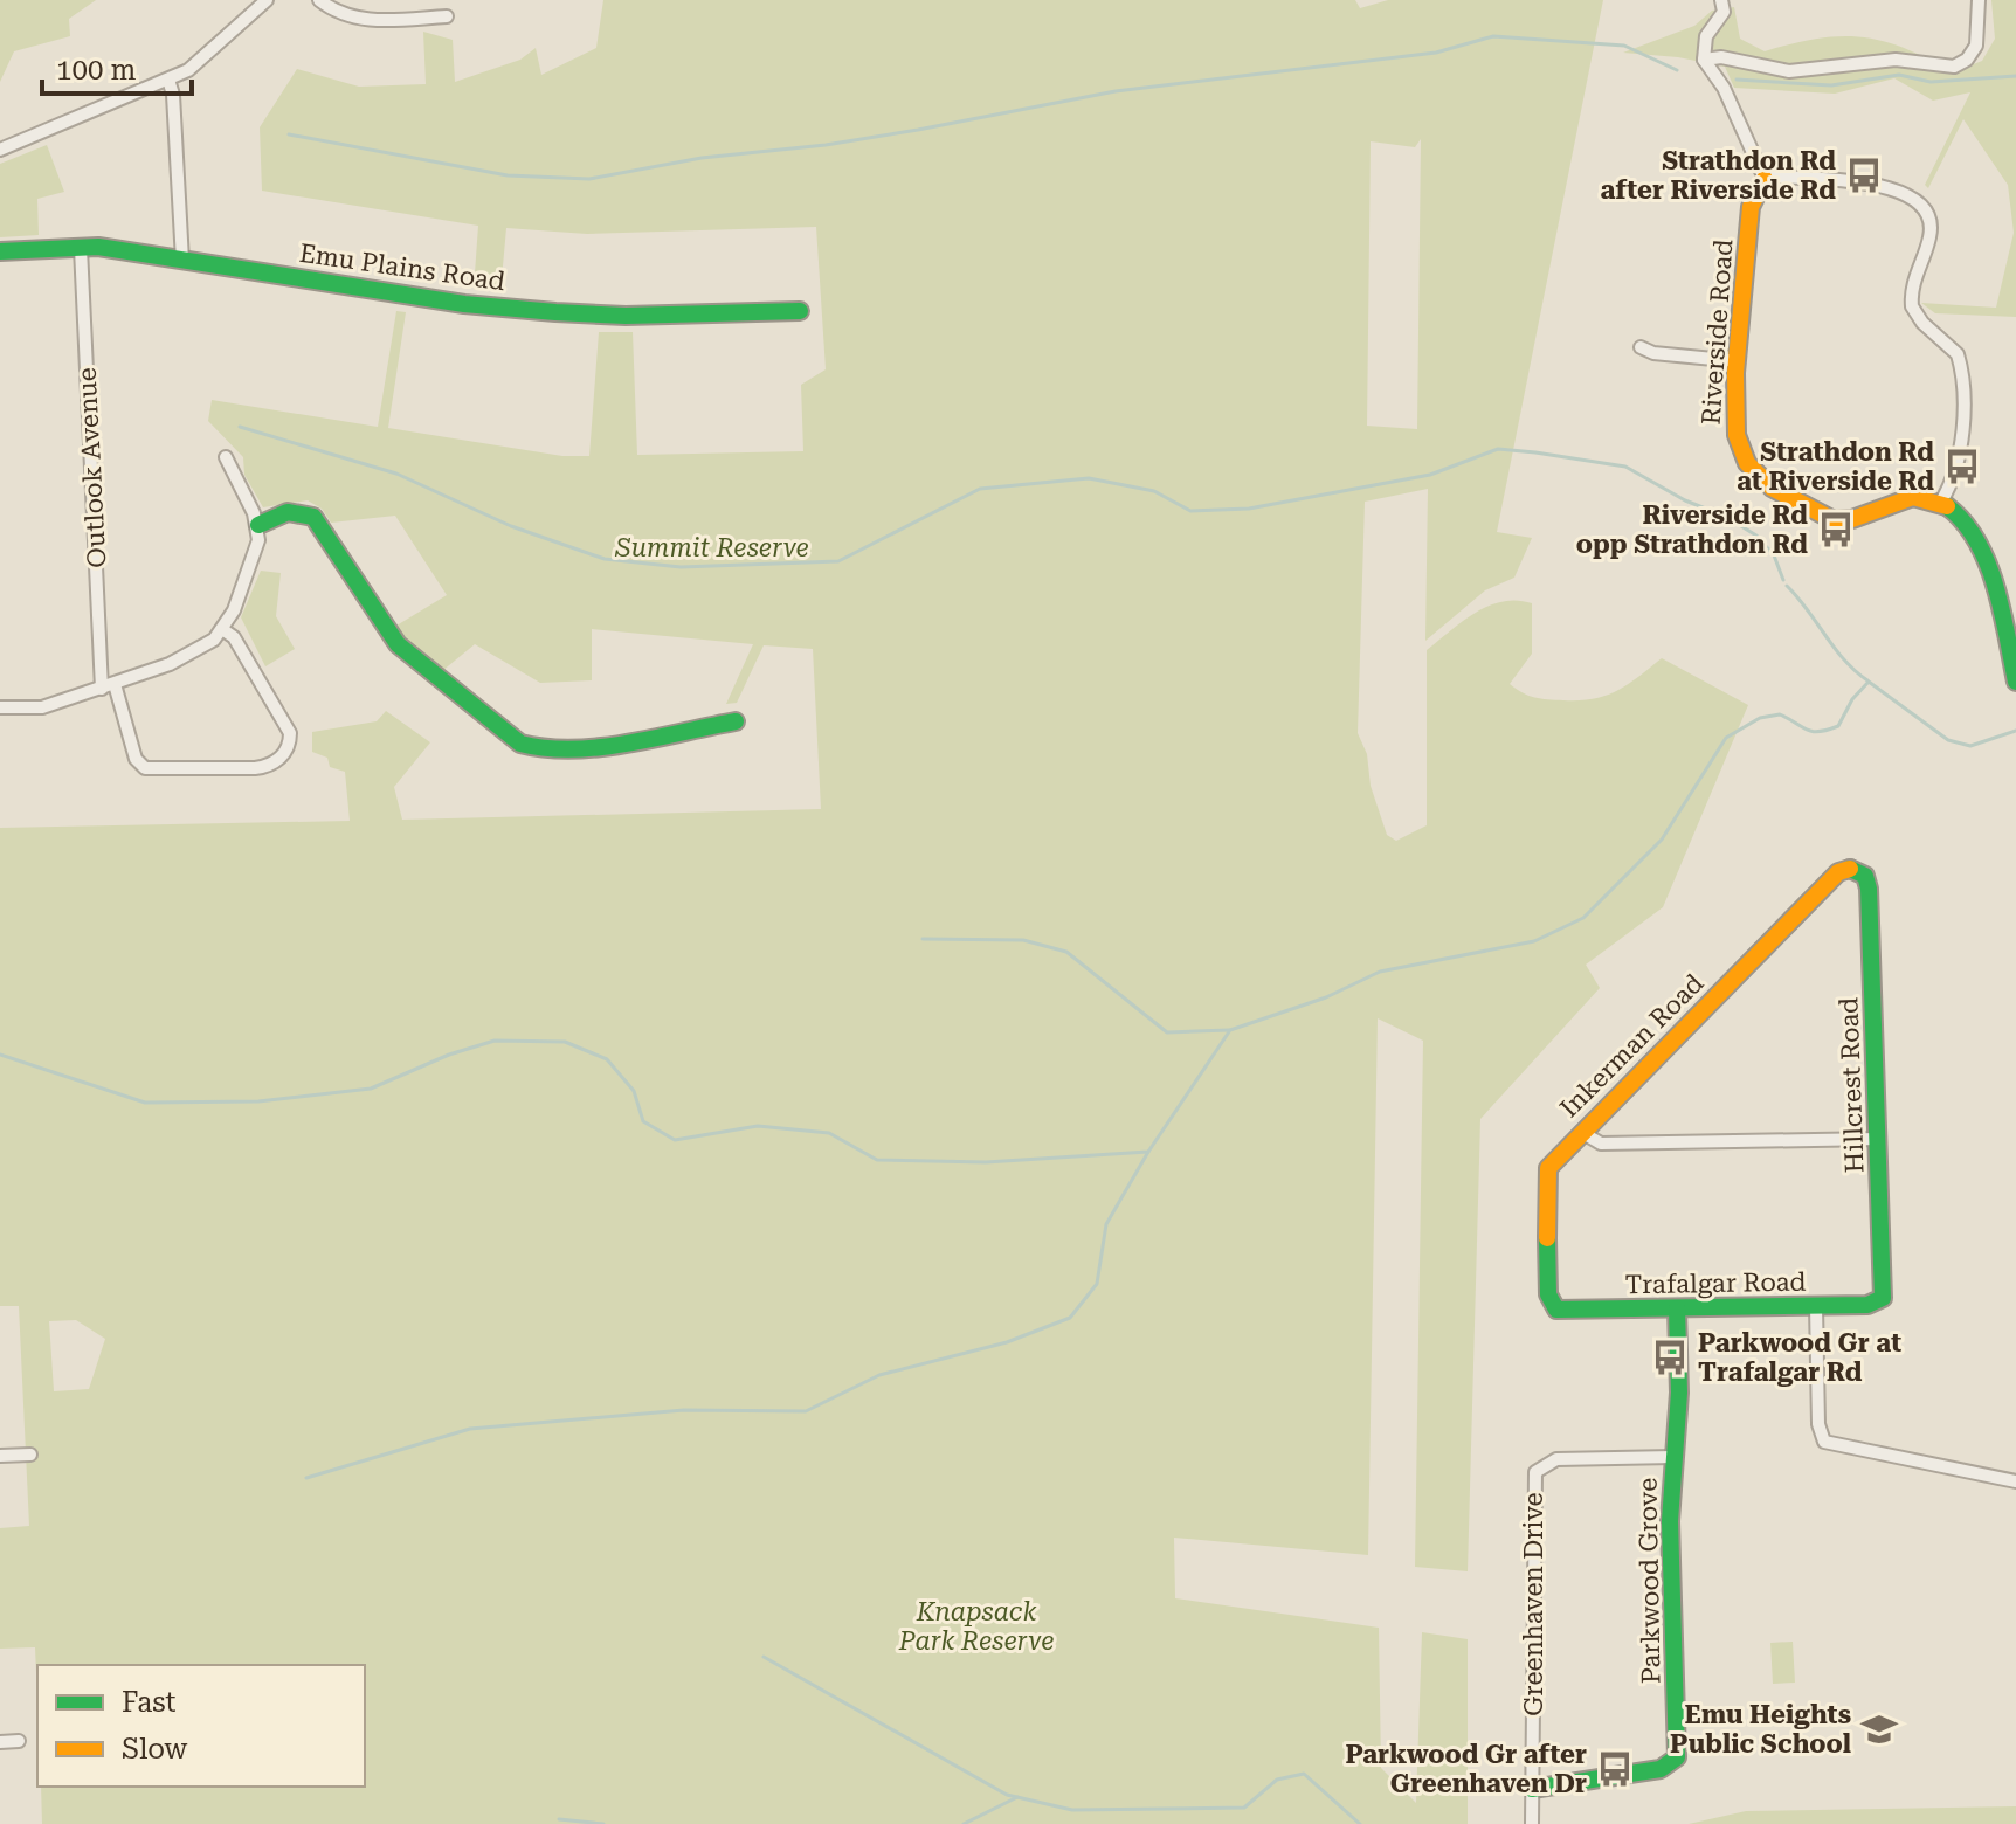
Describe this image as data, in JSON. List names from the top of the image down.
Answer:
{
  "streets": {
    "street": [
      "Emu Plains Road",
      "Riverside Road",
      "Outlook Avenue",
      "Inkerman Road",
      "Hillcrest Road",
      "Trafalgar Road",
      "Parkwood Grove",
      "Greenhaven Drive"
    ]
  },
  "crossings": [
    ["Emu Plains Road", "Outlook Avenue"],
    ["Inkerman Road", "Hillcrest Road"],
    ["Inkerman Road", "Trafalgar Road"],
    ["Hillcrest Road", "Trafalgar Road"],
    ["Trafalgar Road", "Parkwood Grove"],
    ["Parkwood Grove", "Greenhaven Drive"]
  ],
  "parks": ["Summit Reserve", "Knapsack Park Reserve"],
  "places": {
    "bus stop": [
      "Strathdon Rd after Riverside Rd",
      "Strathdon Rd at Riverside Rd",
      "Riverside Rd opp Strathdon Rd",
      "Parkwood Gr at Trafalgar Rd",
      "Parkwood Gr after Greenhaven Dr"
    ],
    "school or university": ["Emu Heights Public School"]
  },
  "legend": ["Fast", "Slow"],
  "scale_bar": "100 m"
}
